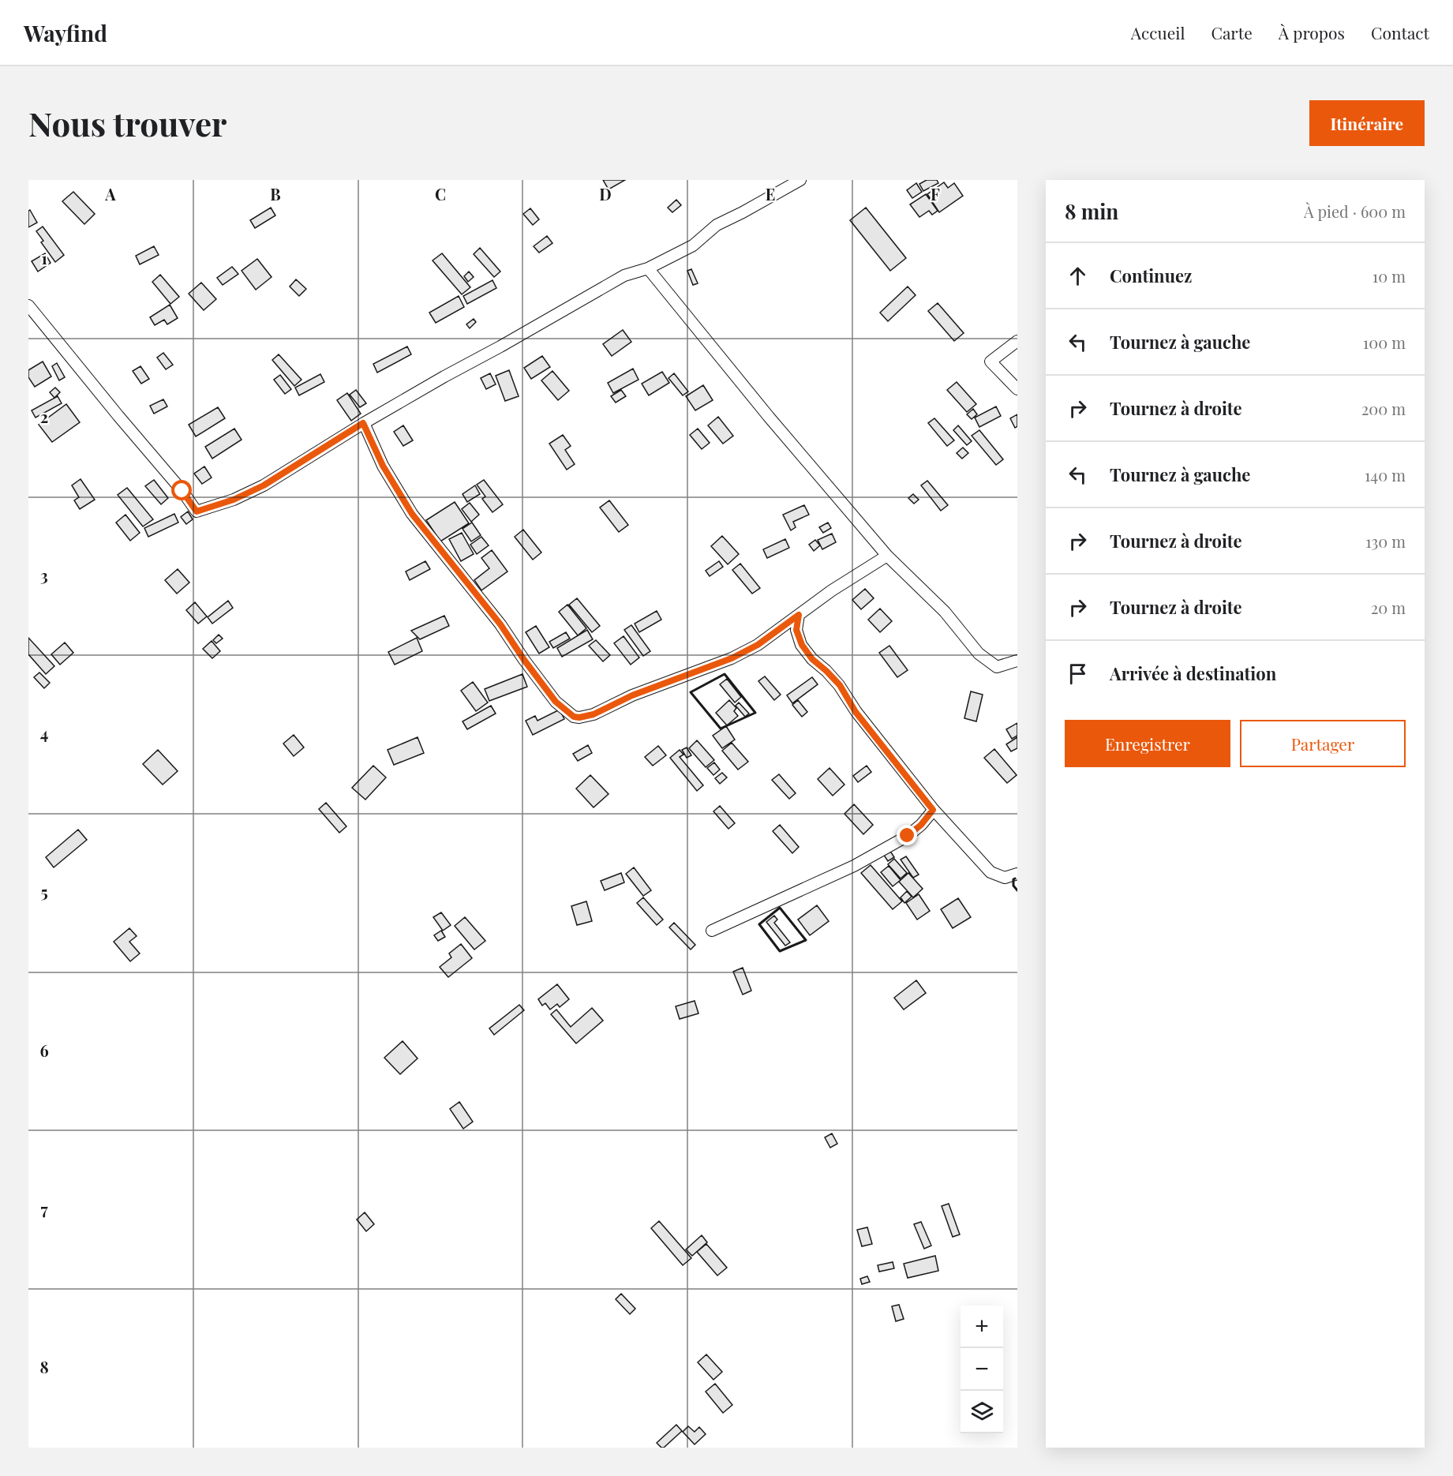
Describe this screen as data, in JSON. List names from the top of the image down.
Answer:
{
  "page": {
    "header": "Wayfind",
    "nav": [
      "Accueil",
      "Carte",
      "À propos",
      "Contact"
    ],
    "buttons": [
      "Itinéraire",
      ["Enregistrer", "Partager"]
    ],
    "title": "Nous trouver",
    "heading": ["8 min", "À pied · 600 m"],
    "list": [
      ["Continuez", "10 m"],
      ["Tournez à gauche", "100 m"],
      ["Tournez à droite", "200 m"],
      ["Tournez à gauche", "140 m"],
      ["Tournez à droite", "130 m"],
      ["Tournez à droite", "20 m"],
      "Arrivée à destination"
    ],
    "map_buttons": ["+", "−"]
  },
  "grid": {
    "columns": [
      "A",
      "B",
      "C",
      "D",
      "E",
      "F"
    ],
    "rows": [
      "1",
      "2",
      "3",
      "4",
      "5",
      "6",
      "7",
      "8"
    ]
  }
}
